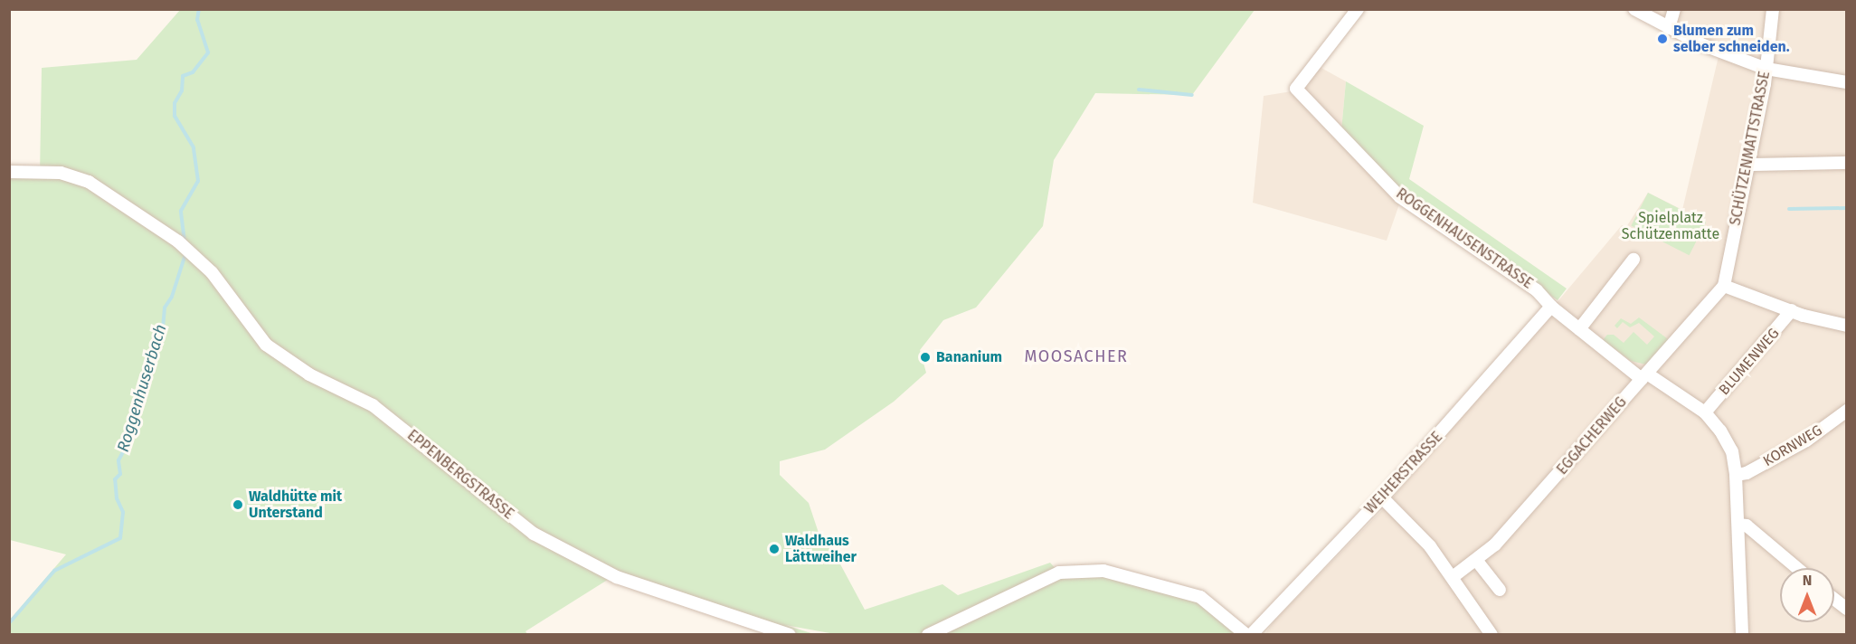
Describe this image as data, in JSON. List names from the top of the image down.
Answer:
{
  "streets": {
    "street": [
      "SCHÜTZENMATTSTRASSE",
      "ROGGENHAUSENSTRASSE",
      "BLUMENWEG",
      "EGGACHERWEG",
      "KORNWEG",
      "WEIHERSTRASSE",
      "EPPENBERGSTRASSE"
    ]
  },
  "crossings": [
    ["SCHÜTZENMATTSTRASSE", "EGGACHERWEG"],
    ["ROGGENHAUSENSTRASSE", "BLUMENWEG"],
    ["ROGGENHAUSENSTRASSE", "EGGACHERWEG"],
    ["ROGGENHAUSENSTRASSE", "KORNWEG"],
    ["ROGGENHAUSENSTRASSE", "WEIHERSTRASSE"]
  ],
  "districts": ["MOOSACHER"],
  "water": ["Roggenhuserbach"],
  "parks": ["Spielplatz Schützenmatte"],
  "places": [
    "Blumen zum selber schneiden.",
    "Bananium",
    "Waldhütte mit Unterstand",
    "Waldhaus Lättweiher"
  ],
  "north": "top"
}
